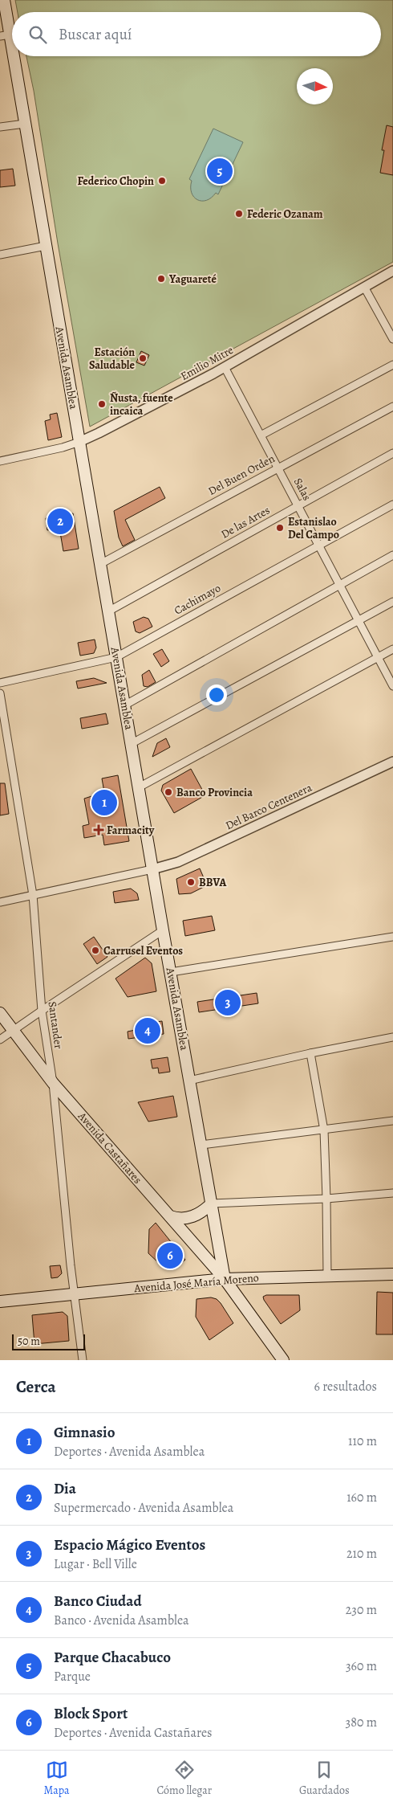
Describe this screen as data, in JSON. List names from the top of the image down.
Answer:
{
  "streets": {
    "main road": ["Avenida Asamblea", "Avenida Castañares", "Avenida José María Moreno"],
    "street": [
      "Emilio Mitre",
      "Del Buen Orden",
      "Salas",
      "De las Artes",
      "Cachimayo",
      "Del Barco Centenera",
      "Santander"
    ]
  },
  "crossings": [
    ["Emilio Mitre", "Avenida Asamblea"],
    ["Emilio Mitre", "Salas"],
    ["Avenida Asamblea", "Del Buen Orden"],
    ["Avenida Asamblea", "De las Artes"],
    ["Avenida Asamblea", "Cachimayo"],
    ["Avenida Asamblea", "Del Barco Centenera"],
    ["Avenida Asamblea", "Avenida Castañares"],
    ["Avenida Asamblea", "Avenida José María Moreno"],
    ["Del Buen Orden", "Salas"],
    ["Salas", "De las Artes"],
    ["Salas", "Cachimayo"],
    ["Santander", "Avenida Castañares"],
    ["Santander", "Avenida José María Moreno"],
    ["Avenida Castañares", "Avenida José María Moreno"]
  ],
  "places": {
    "other": [
      "Federico Chopin",
      "Federic Ozanam",
      "Yaguareté",
      "Estación Saludable",
      "Ñusta, fuente incaica",
      "Estanislao Del Campo",
      "Banco Provincia",
      "BBVA",
      "Carrusel Eventos"
    ],
    "health": ["Farmacity"]
  },
  "scale_bar": "50 m",
  "north": "right",
  "page": {
    "search": "Buscar aquí",
    "pins": [
      "5",
      "2",
      "1",
      "3",
      "4",
      "6"
    ],
    "scale": "50 m",
    "heading": ["Cerca", "6 resultados"],
    "list": [
      {
        "mark": "1",
        "name": "Gimnasio",
        "note": "Deportes · Avenida Asamblea",
        "value": "110 m"
      },
      {
        "mark": "2",
        "name": "Dia",
        "note": "Supermercado · Avenida Asamblea",
        "value": "160 m"
      },
      {
        "mark": "3",
        "name": "Espacio Mágico Eventos",
        "note": "Lugar · Bell Ville",
        "value": "210 m"
      },
      {
        "mark": "4",
        "name": "Banco Ciudad",
        "note": "Banco · Avenida Asamblea",
        "value": "230 m"
      },
      {
        "mark": "5",
        "name": "Parque Chacabuco",
        "note": "Parque",
        "value": "360 m"
      },
      {
        "mark": "6",
        "name": "Block Sport",
        "note": "Deportes · Avenida Castañares",
        "value": "380 m"
      }
    ],
    "nav": ["Mapa", "Cómo llegar", "Guardados"]
  }
}
